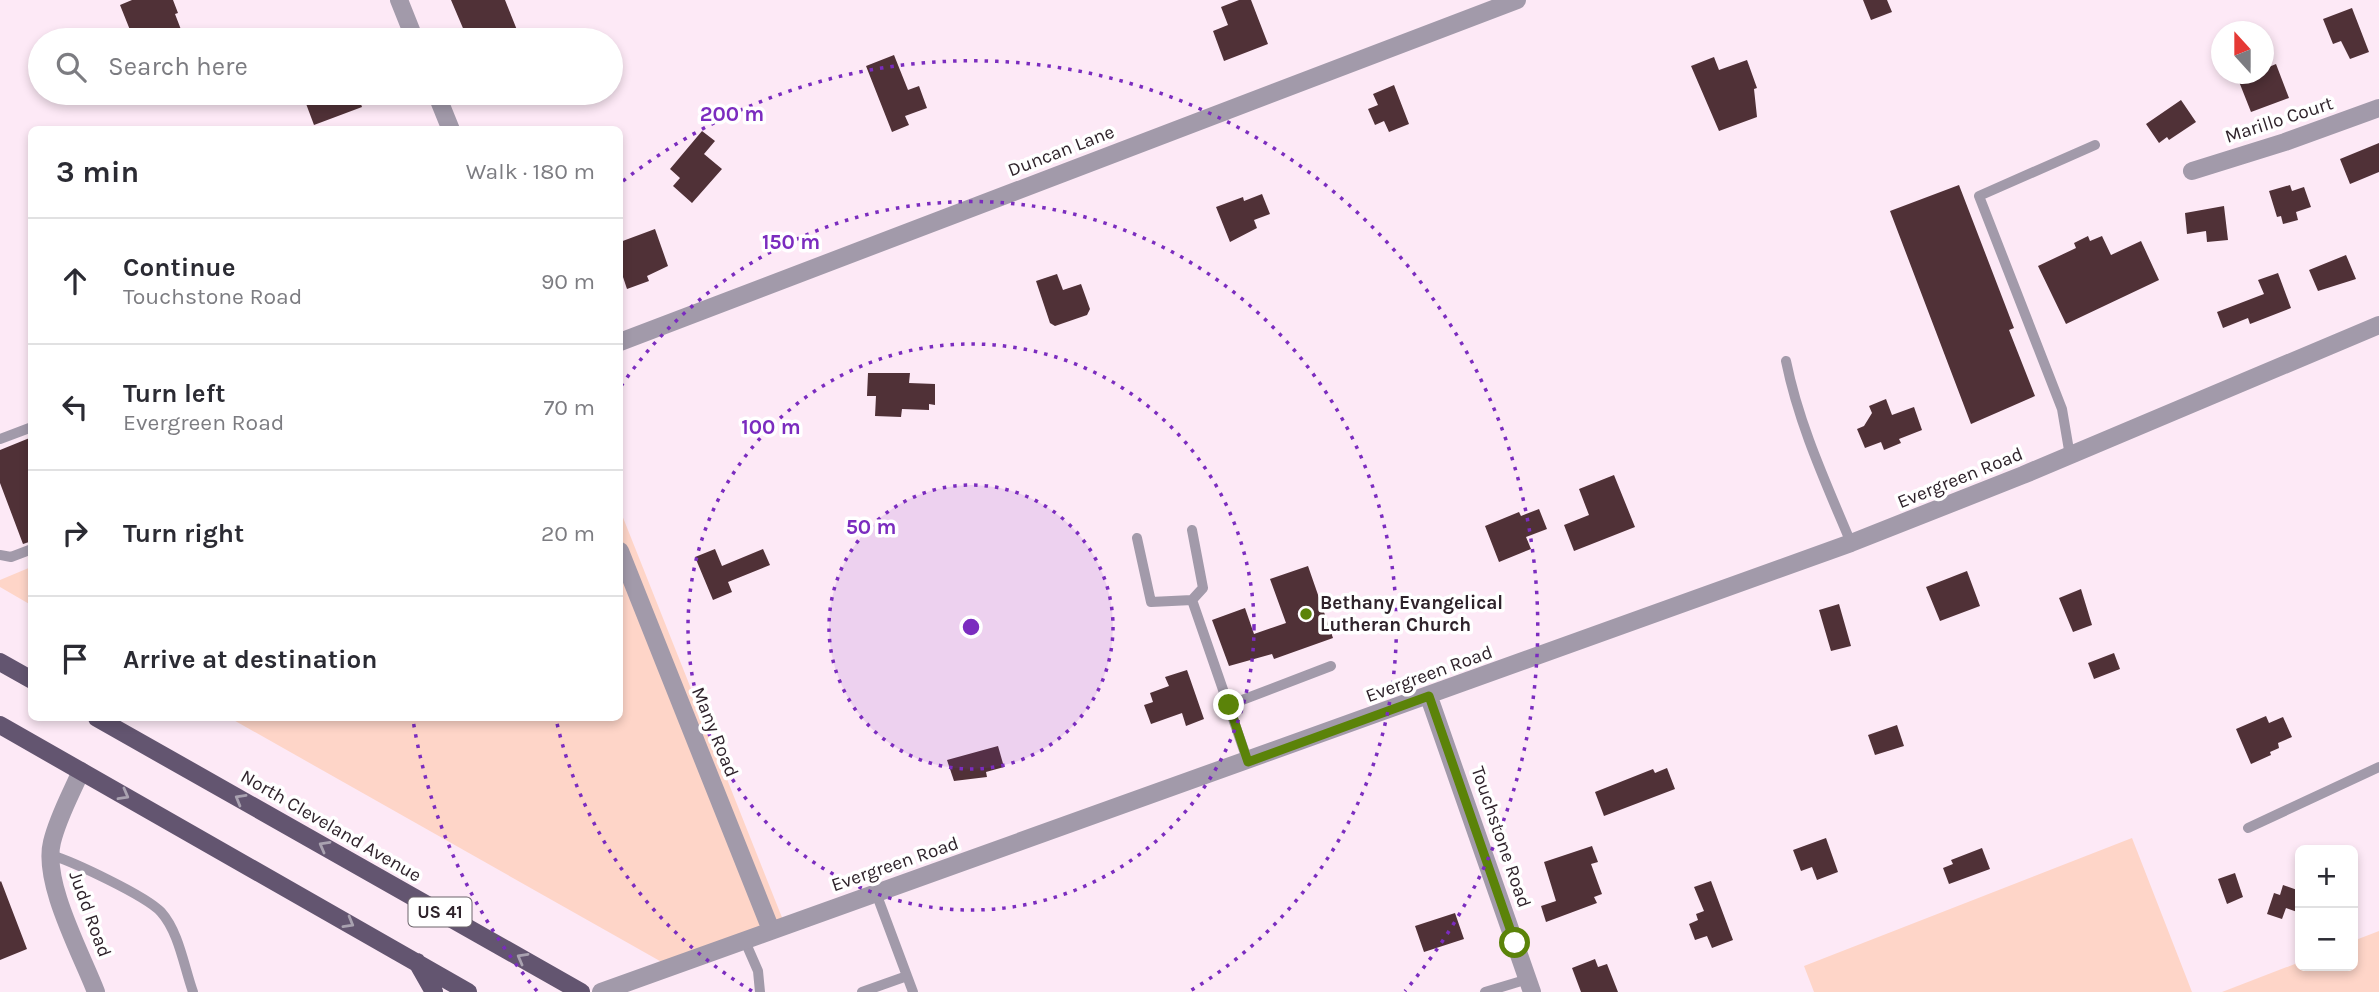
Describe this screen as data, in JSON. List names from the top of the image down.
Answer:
{
  "streets": {
    "main road": ["North Cleveland Avenue", "US 41"],
    "street": [
      "Marillo Court",
      "Duncan Lane",
      "Evergreen Road",
      "Many Road",
      "Touchstone Road",
      "Judd Road"
    ]
  },
  "crossings": [
    ["Evergreen Road", "Many Road"],
    ["Evergreen Road", "Touchstone Road"],
    ["US 41", "Judd Road"]
  ],
  "places": ["Bethany Evangelical Lutheran Church"],
  "north": "top",
  "page": {
    "search": "Search here",
    "heading": ["3 min", "Walk · 180 m"],
    "list": [
      ["Continue", "Touchstone Road", "90 m"],
      ["Turn left", "Evergreen Road", "70 m"],
      ["Turn right", "20 m"],
      "Arrive at destination"
    ],
    "map_buttons": ["+", "−"]
  },
  "rings": [
    "200 m",
    "150 m",
    "100 m",
    "50 m"
  ]
}
